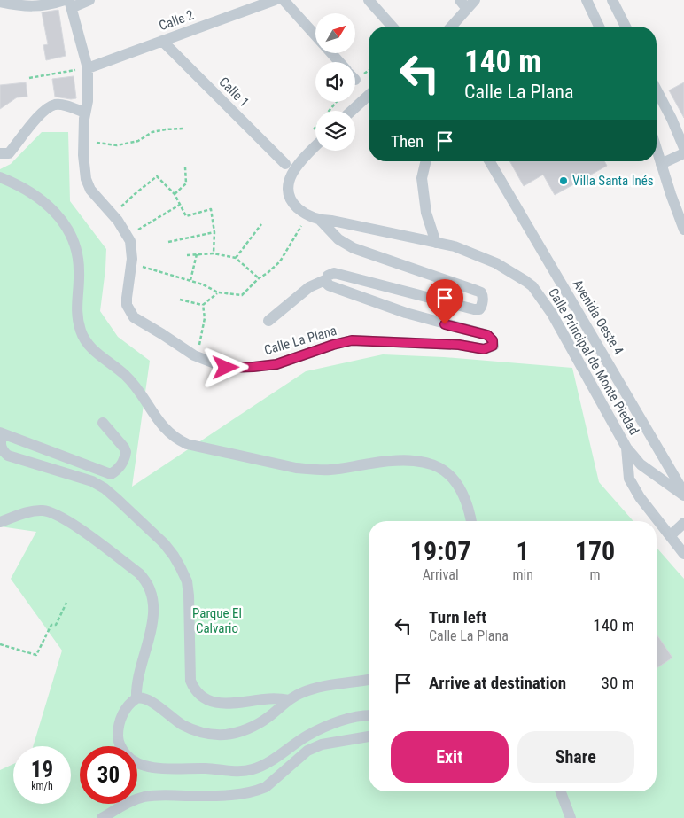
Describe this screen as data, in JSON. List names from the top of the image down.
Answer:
{
  "streets": {
    "street": [
      "Calle 2",
      "Calle 1",
      "Avenida Oeste 4",
      "Calle La Plana",
      "Calle Principal de Monte Piedad"
    ]
  },
  "crossings": [
    ["Calle 2", "Calle 1"],
    ["Calle 2", "Calle La Plana"],
    ["Avenida Oeste 4", "Calle Principal de Monte Piedad"]
  ],
  "parks": ["Parque El Calvario"],
  "places": ["Villa Santa Inés"],
  "north": "top right",
  "page": {
    "turn": ["140 m", "Calle La Plana"],
    "then": "Then",
    "eta": [
      "19:07",
      "Arrival",
      "1",
      "min",
      "170",
      "m"
    ],
    "list": [
      {
        "name": "Turn left",
        "note": "Calle La Plana",
        "value": "140 m"
      },
      {
        "name": "Arrive at destination",
        "value": "30 m"
      }
    ],
    "buttons": ["Exit", "Share"],
    "speed": "19 km/h",
    "limit": "30"
  }
}
